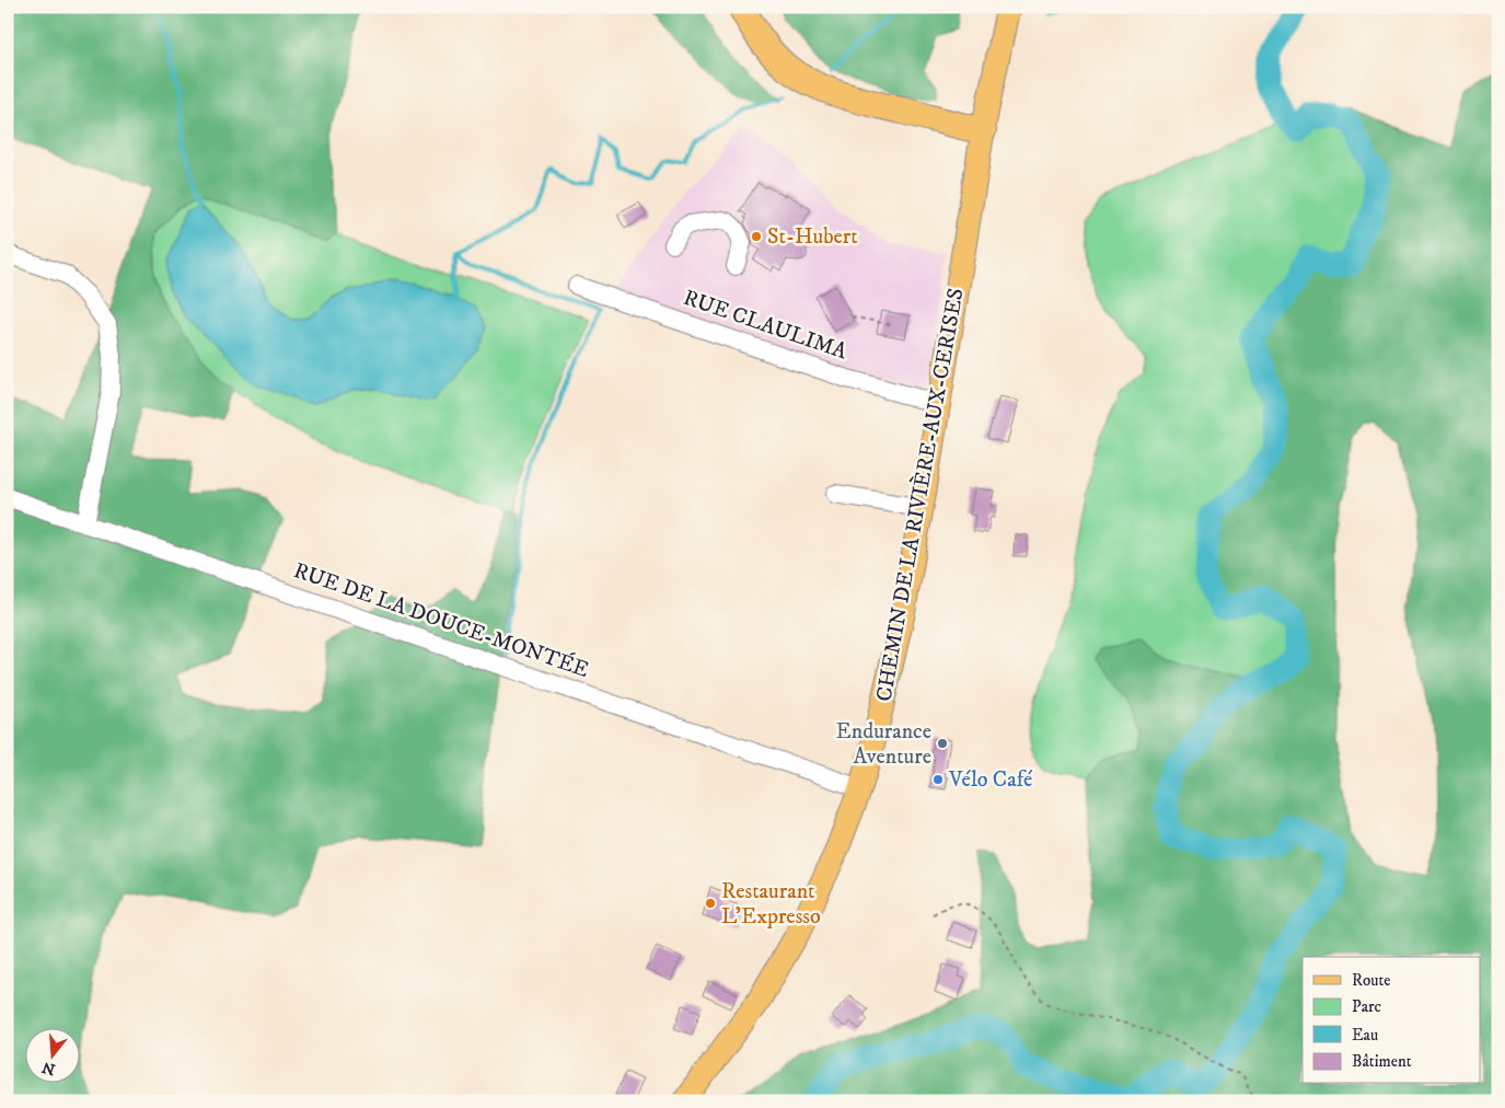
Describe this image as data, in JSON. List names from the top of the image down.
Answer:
{
  "streets": {
    "main road": ["CHEMIN DE LA RIVIÈRE-AUX-CERISES"],
    "street": ["RUE CLAULIMA", "RUE DE LA DOUCE-MONTÉE"]
  },
  "crossings": [
    ["RUE CLAULIMA", "CHEMIN DE LA RIVIÈRE-AUX-CERISES"],
    ["CHEMIN DE LA RIVIÈRE-AUX-CERISES", "RUE DE LA DOUCE-MONTÉE"]
  ],
  "places": [
    "St-Hubert",
    "Endurance Aventure",
    "Vélo Café",
    "Restaurant L'Expresso"
  ],
  "legend": [
    "Route",
    "Parc",
    "Eau",
    "Bâtiment"
  ],
  "north": "bottom"
}
